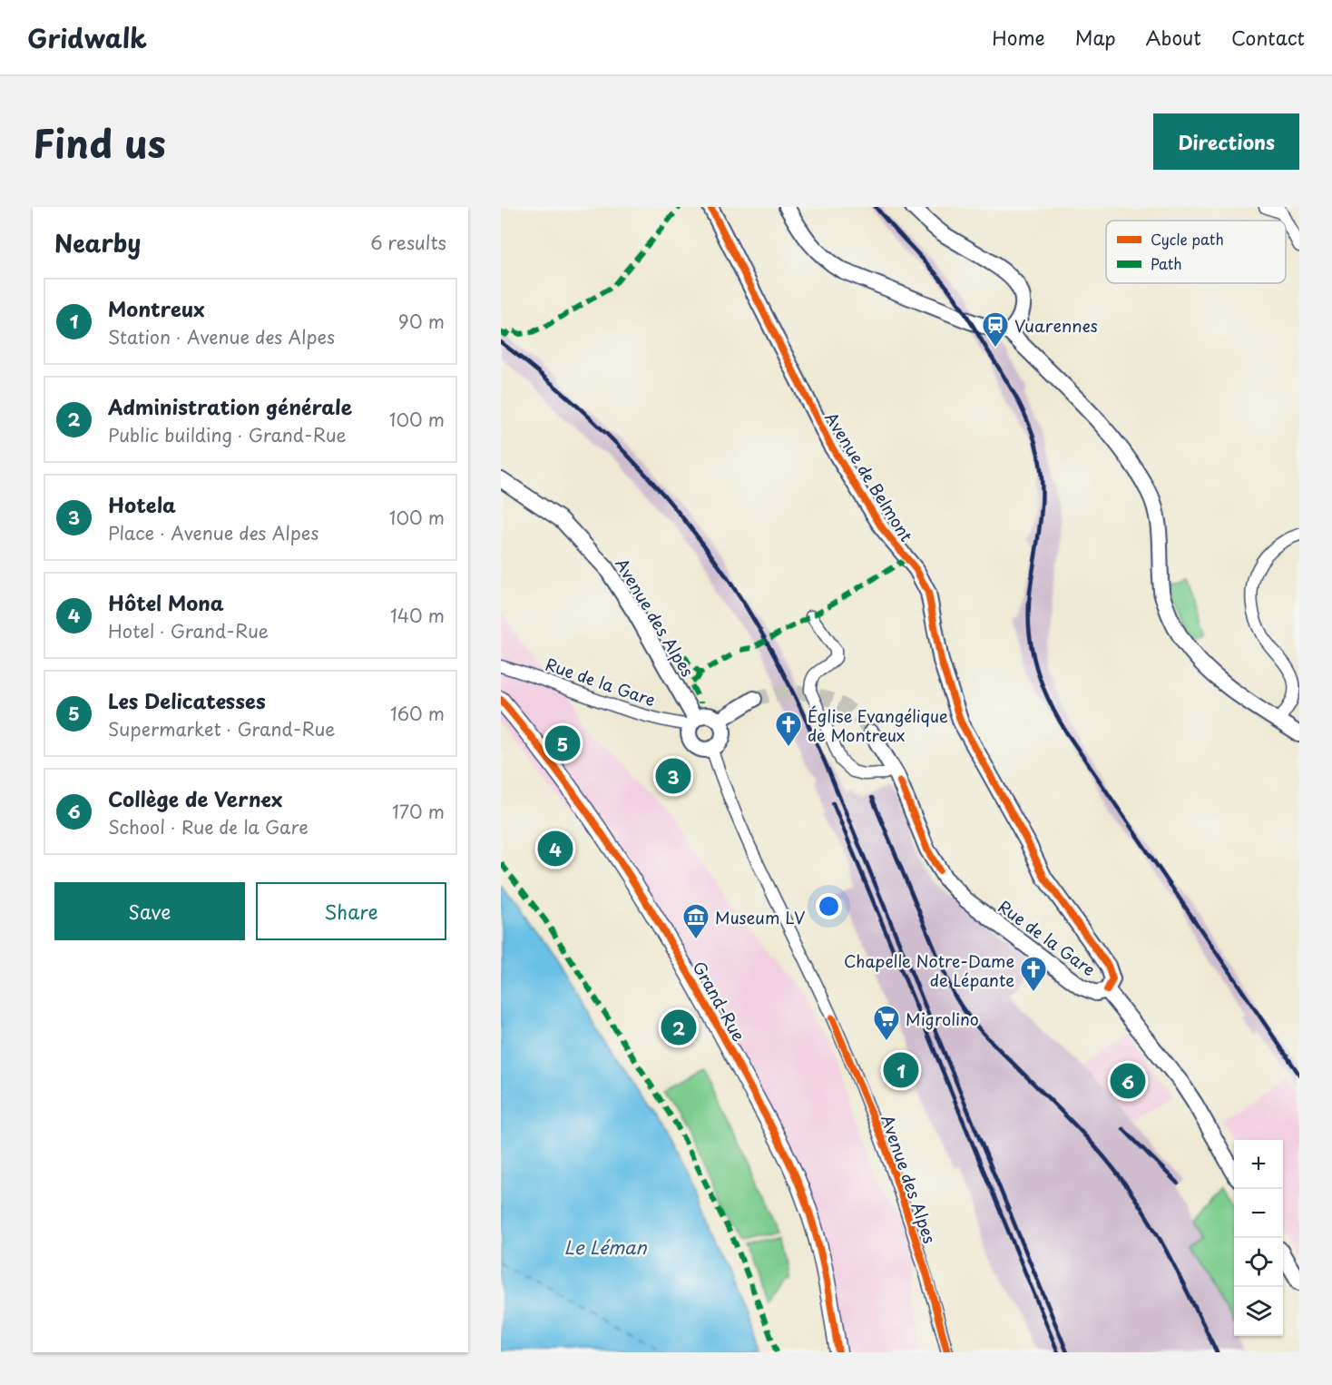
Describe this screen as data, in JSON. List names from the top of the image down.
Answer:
{
  "streets": {
    "main road": ["Grand-Rue"],
    "street": ["Avenue de Belmont", "Avenue des Alpes", "Rue de la Gare"]
  },
  "crossings": [
    ["Avenue de Belmont", "Rue de la Gare"],
    ["Avenue des Alpes", "Rue de la Gare"]
  ],
  "water": ["Le Léman"],
  "places": {
    "station": ["Vuarennes"],
    "church": ["Église Evangélique de Montreux", "Chapelle Notre-Dame de Lépante"],
    "museum": ["Museum LV"],
    "supermarket": ["Migrolino"]
  },
  "legend": ["Cycle path", "Path"],
  "page": {
    "header": "Gridwalk",
    "nav": [
      "Home",
      "Map",
      "About",
      "Contact"
    ],
    "title": "Find us",
    "buttons": [
      "Directions",
      ["Save", "Share"]
    ],
    "heading": ["Nearby", "6 results"],
    "list": [
      {
        "mark": "1",
        "name": "Montreux",
        "note": "Station · Avenue des Alpes",
        "value": "90 m"
      },
      {
        "mark": "2",
        "name": "Administration générale",
        "note": "Public building · Grand-Rue",
        "value": "100 m"
      },
      {
        "mark": "3",
        "name": "Hotela",
        "note": "Place · Avenue des Alpes",
        "value": "100 m"
      },
      {
        "mark": "4",
        "name": "Hôtel Mona",
        "note": "Hotel · Grand-Rue",
        "value": "140 m"
      },
      {
        "mark": "5",
        "name": "Les Delicatesses",
        "note": "Supermarket · Grand-Rue",
        "value": "160 m"
      },
      {
        "mark": "6",
        "name": "Collège de Vernex",
        "note": "School · Rue de la Gare",
        "value": "170 m"
      }
    ],
    "pins": [
      "5",
      "3",
      "4",
      "2",
      "1",
      "6"
    ],
    "map_buttons": ["+", "−"]
  }
}
